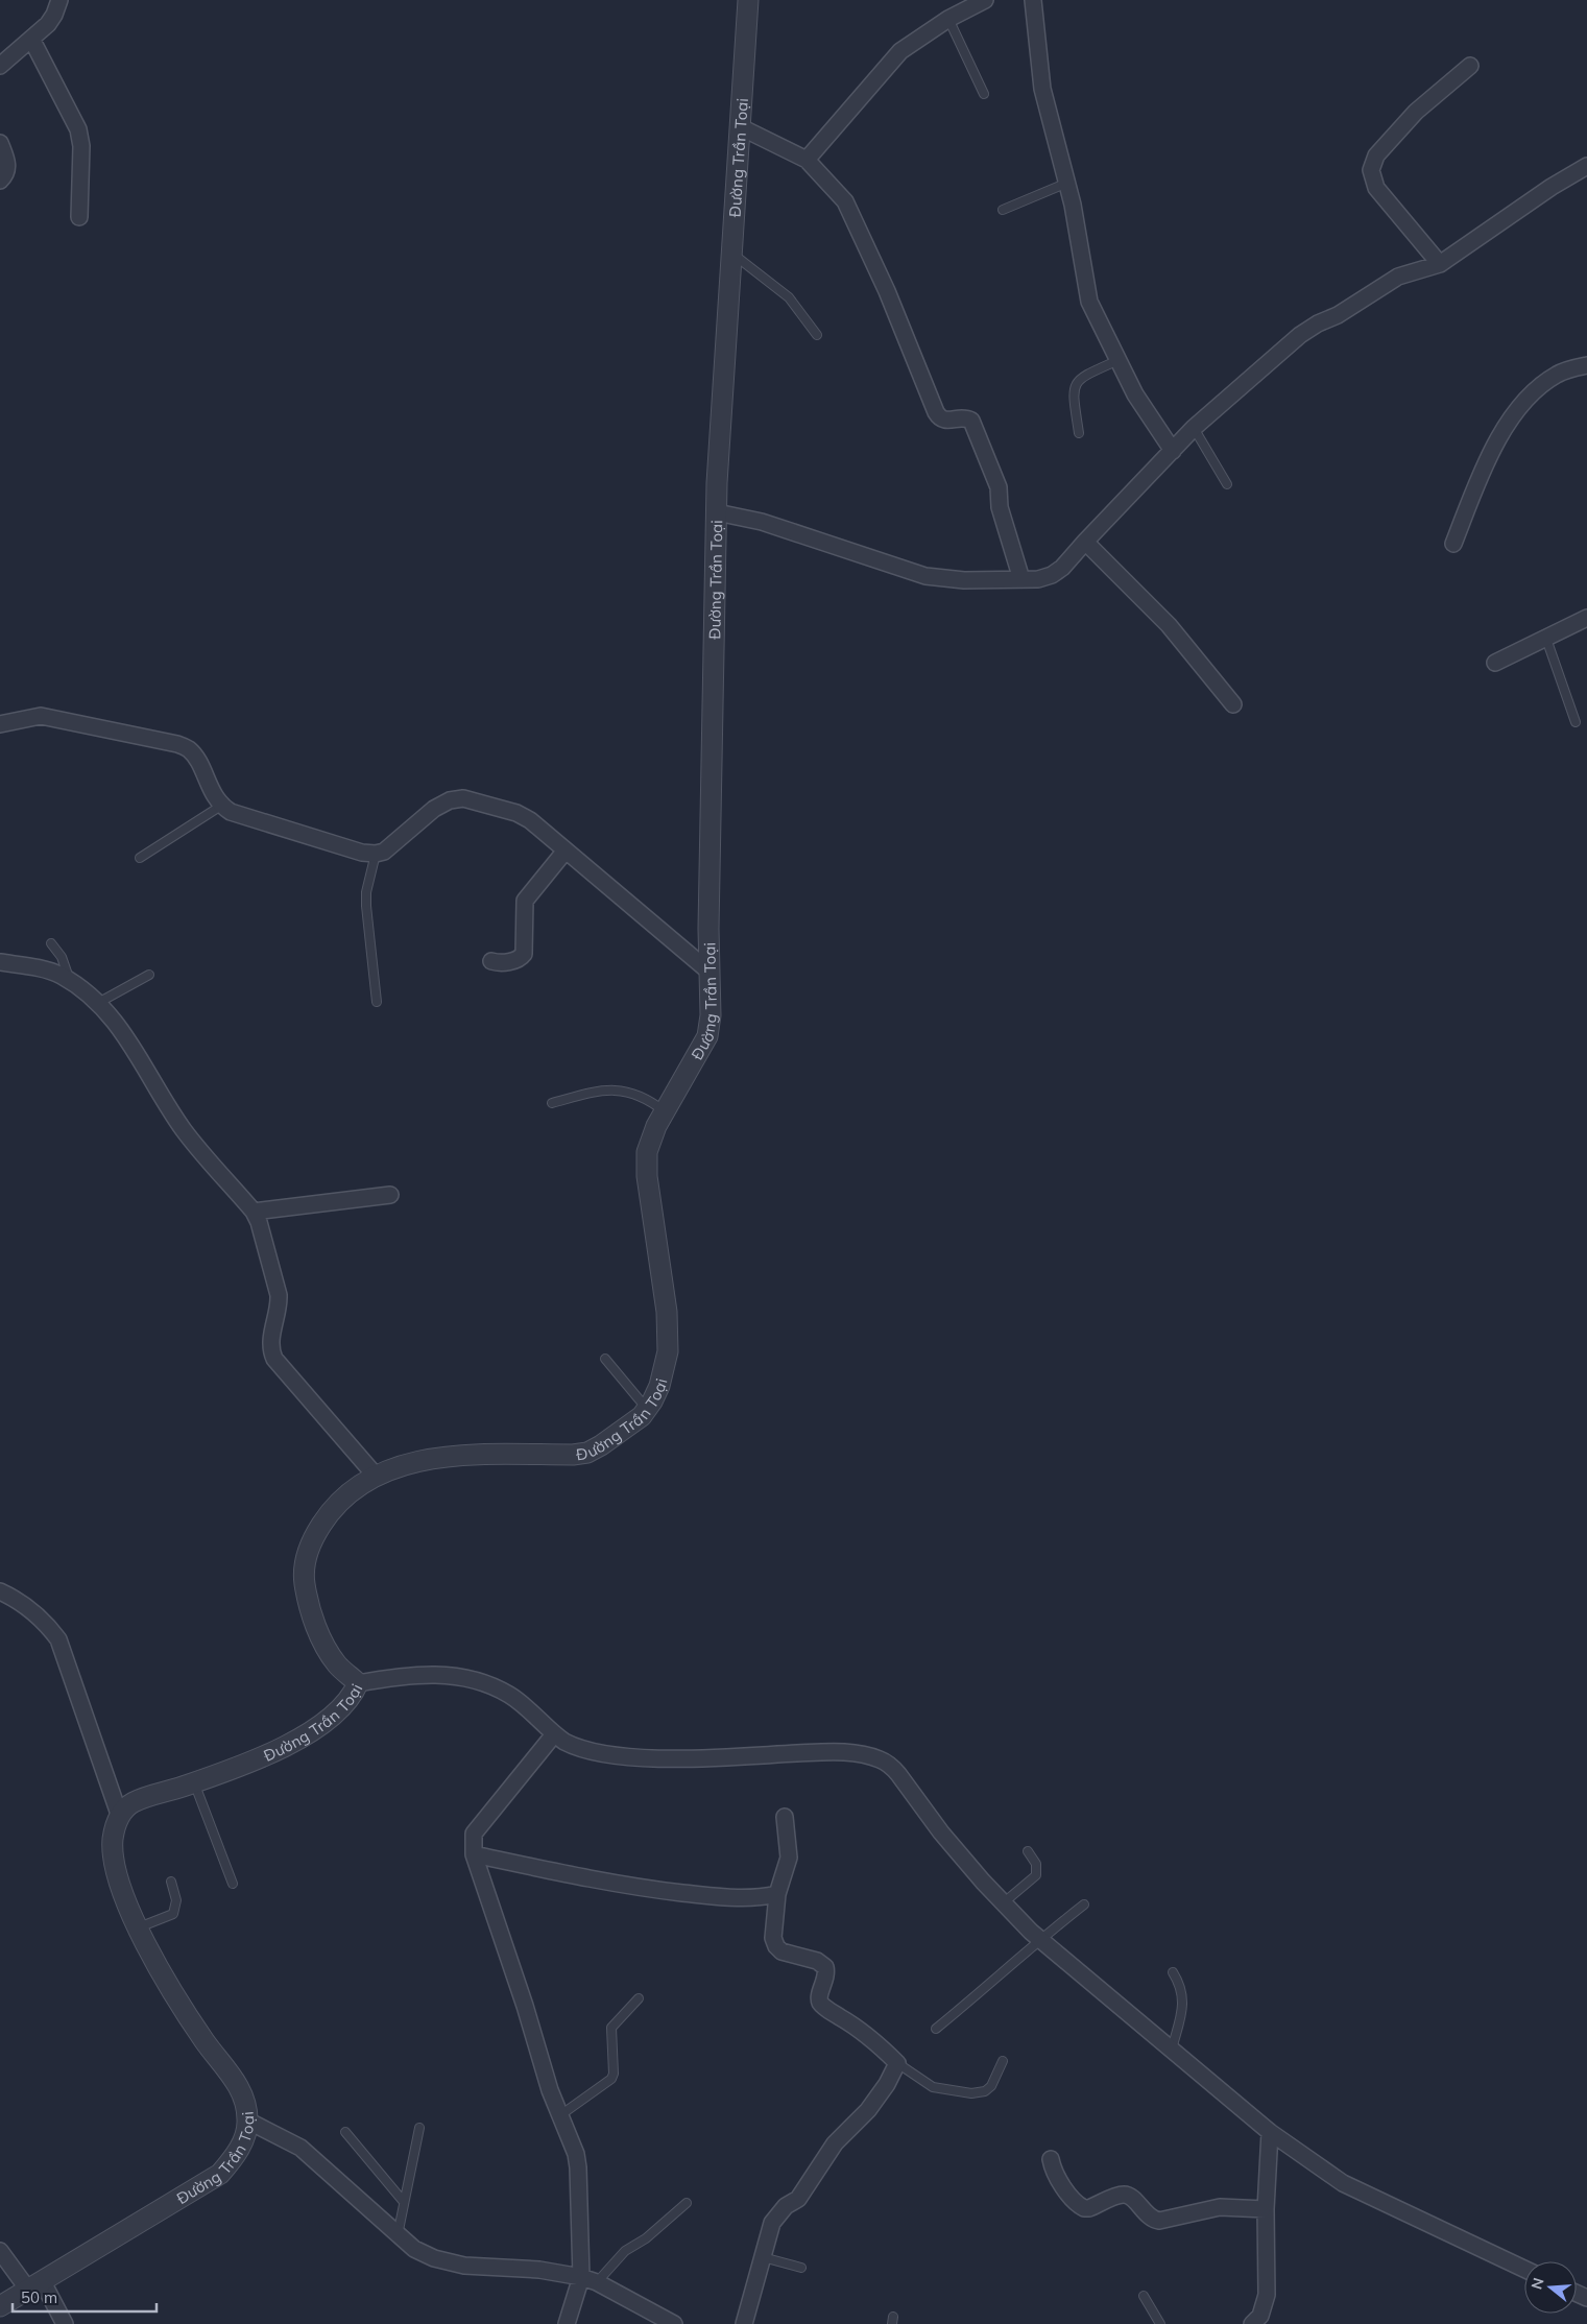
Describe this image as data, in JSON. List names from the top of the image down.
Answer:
{
  "streets": {
    "street": ["Đường Trần Toại"]
  },
  "scale_bar": "50 m",
  "north": "left"
}
